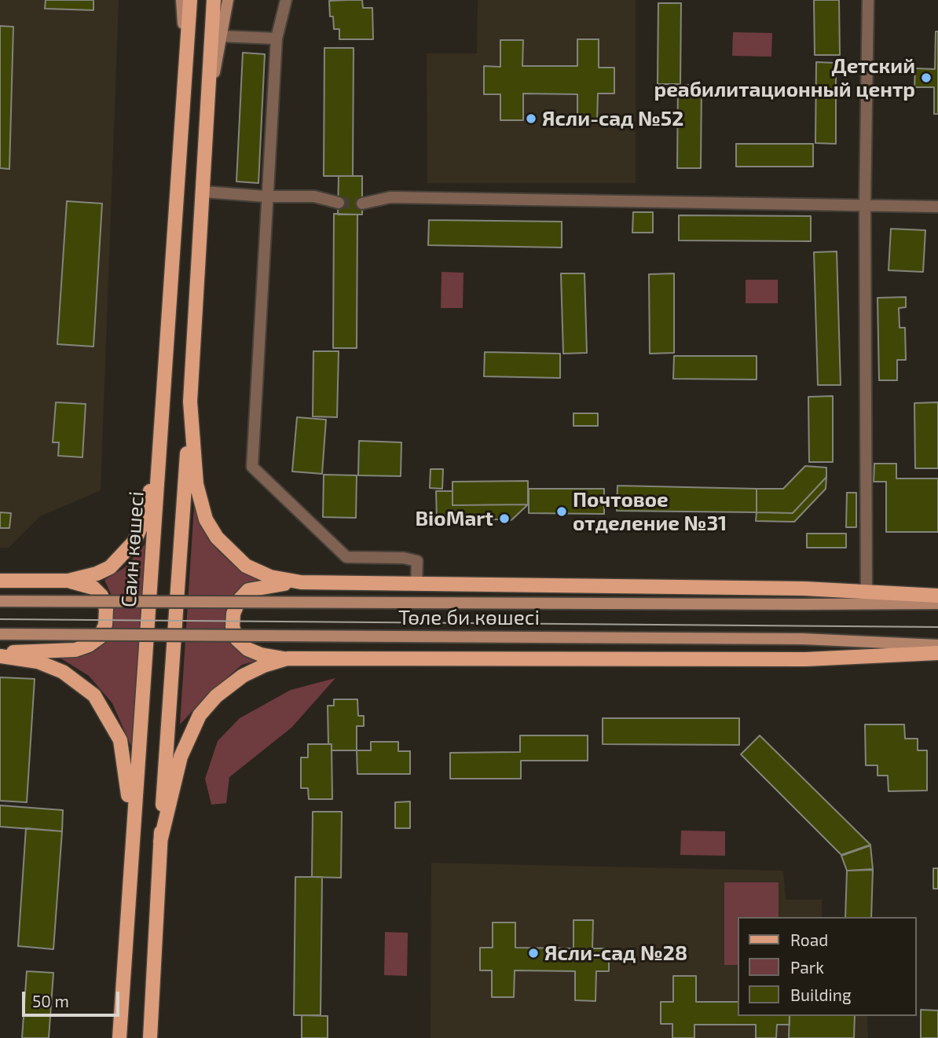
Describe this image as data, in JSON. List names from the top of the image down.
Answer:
{
  "streets": {
    "main road": ["Саин көшесі", "Төле би көшесі"]
  },
  "places": [
    "Детский реабилитационный центр",
    "Ясли-сад №52",
    "Почтовое отделение №31",
    "BioMart",
    "Ясли-сад №28"
  ],
  "legend": ["Road", "Park", "Building"],
  "scale_bar": "50 m"
}
